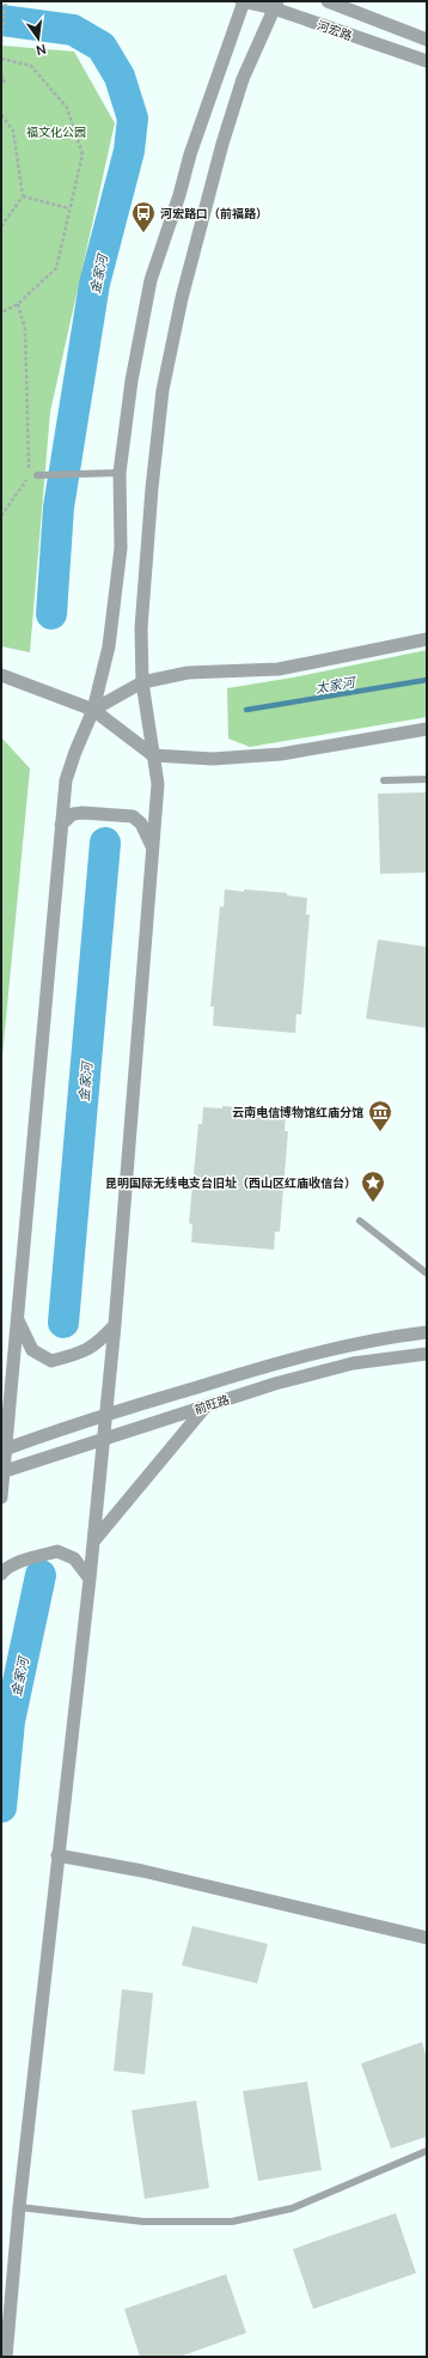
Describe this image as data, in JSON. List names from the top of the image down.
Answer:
{
  "streets": {
    "street": ["河宏路", "前旺路"]
  },
  "water": ["金家河", "太家河"],
  "parks": ["福文化公园"],
  "places": {
    "bus stop": ["河宏路口（前福路）"],
    "museum": ["云南电信博物馆红庙分馆"],
    "place": ["昆明国际无线电支台旧址（西山区红庙收信台）"]
  },
  "north": "bottom"
}
